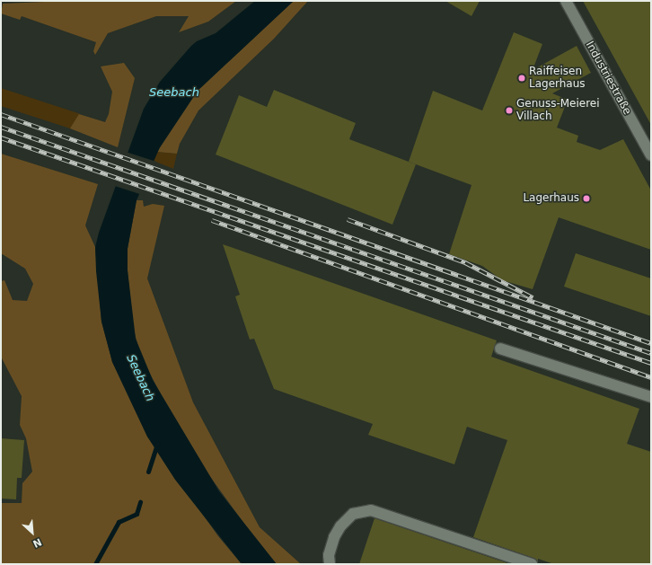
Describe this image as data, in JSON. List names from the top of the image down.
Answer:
{
  "streets": {
    "street": ["Industriestraße"]
  },
  "water": ["Seebach"],
  "places": ["Raiffeisen Lagerhaus", "Genuss-Meierei Villach", "Lagerhaus"],
  "north": "bottom right"
}
